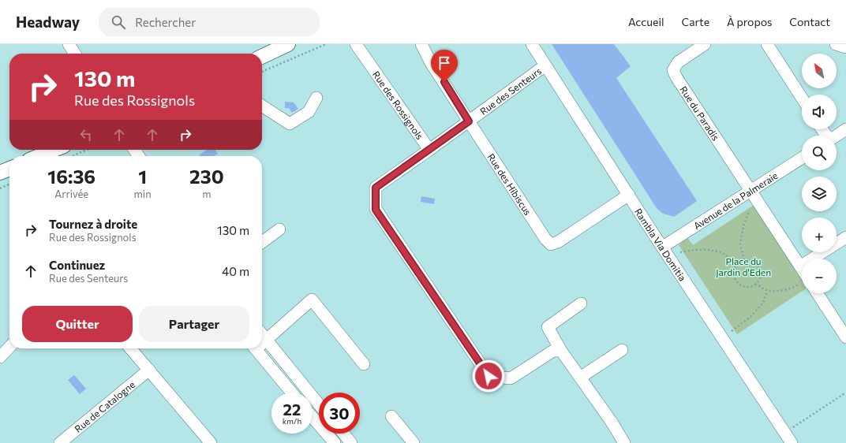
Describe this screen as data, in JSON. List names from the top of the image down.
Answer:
{
  "streets": {
    "street": [
      "Rue des Senteurs",
      "Rue des Rossignols",
      "Rue du Paradis",
      "Rue des Hibiscus",
      "Avenue de la Palmeraie",
      "Rambla Via Domitia",
      "Rue de Catalogne"
    ]
  },
  "crossings": [
    ["Rue des Senteurs", "Rue des Rossignols"],
    ["Rue des Senteurs", "Rue des Hibiscus"],
    ["Rue des Senteurs", "Rambla Via Domitia"],
    ["Rue du Paradis", "Avenue de la Palmeraie"],
    ["Rue des Hibiscus", "Rambla Via Domitia"],
    ["Avenue de la Palmeraie", "Rambla Via Domitia"]
  ],
  "parks": ["Place du Jardin d'Eden"],
  "north": "top left",
  "page": {
    "header": "Headway",
    "search": "Rechercher",
    "nav": [
      "Accueil",
      "Carte",
      "À propos",
      "Contact"
    ],
    "map_buttons": ["+", "−"],
    "turn": ["130 m", "Rue des Rossignols"],
    "eta": [
      "16:36",
      "Arrivée",
      "1",
      "min",
      "230",
      "m"
    ],
    "list": [
      {
        "name": "Tournez à droite",
        "note": "Rue des Rossignols",
        "value": "130 m"
      },
      {
        "name": "Continuez",
        "note": "Rue des Senteurs",
        "value": "40 m"
      }
    ],
    "buttons": ["Quitter", "Partager"],
    "speed": "22 km/h",
    "limit": "30"
  }
}
